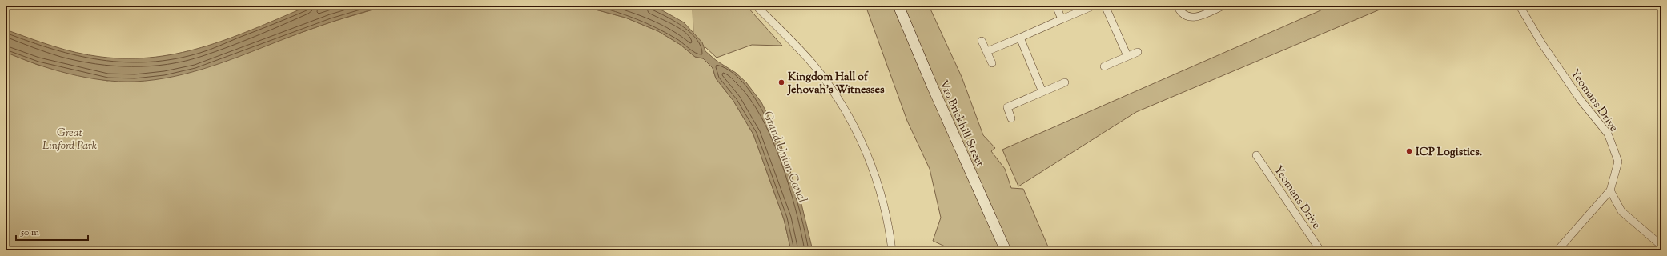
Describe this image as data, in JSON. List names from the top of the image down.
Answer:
{
  "streets": {
    "street": ["Yeomans Drive", "V10 Brickhill Street"]
  },
  "water": ["Grand Union Canal"],
  "parks": ["Great Linford Park"],
  "places": ["Kingdom Hall of Jehovah's Witnesses", "ICP Logistics."],
  "scale_bar": "50 m"
}
